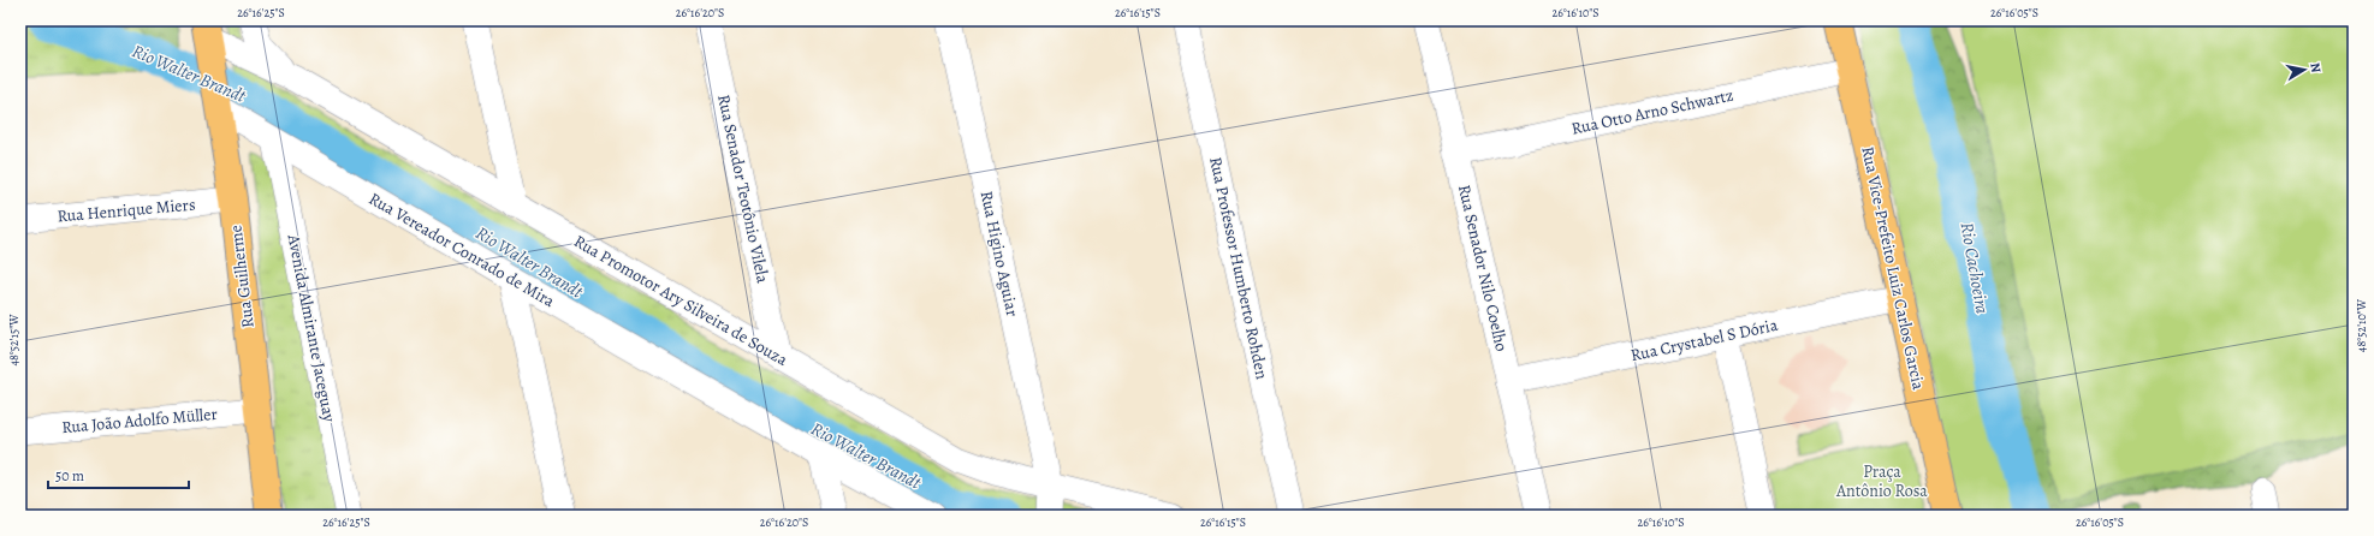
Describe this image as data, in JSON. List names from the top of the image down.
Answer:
{
  "streets": {
    "main road": ["Rua Vice-Prefeito Luiz Carlos Garcia", "Rua Guilherme"],
    "street": [
      "Rua Otto Arno Schwartz",
      "Rua Senador Teotônio Vilela",
      "Rua Henrique Miers",
      "Rua Vereador Conrado de Mira",
      "Rua Higino Aguiar",
      "Rua Professor Humberto Rohden",
      "Rua Senador Nilo Coelho",
      "Rua Promotor Ary Silveira de Souza",
      "Avenida Almirante Jaceguay",
      "Rua Crystabel S Dória",
      "Rua João Adolfo Müller"
    ]
  },
  "crossings": [
    ["Rua Otto Arno Schwartz", "Rua Senador Nilo Coelho"],
    ["Rua Otto Arno Schwartz", "Rua Vice-Prefeito Luiz Carlos Garcia"],
    ["Rua Senador Teotônio Vilela", "Rua Promotor Ary Silveira de Souza"],
    ["Rua Henrique Miers", "Rua Guilherme"],
    ["Rua Vereador Conrado de Mira", "Rua Guilherme"],
    ["Rua Vereador Conrado de Mira", "Avenida Almirante Jaceguay"],
    ["Rua Higino Aguiar", "Rua Promotor Ary Silveira de Souza"],
    ["Rua Senador Nilo Coelho", "Rua Crystabel S Dória"],
    ["Rua Vice-Prefeito Luiz Carlos Garcia", "Rua Crystabel S Dória"],
    ["Rua Guilherme", "Rua Promotor Ary Silveira de Souza"],
    ["Rua Guilherme", "Rua João Adolfo Müller"]
  ],
  "water": ["Rio Walter Brandt", "Rio Cachoeira"],
  "parks": ["Praça Antônio Rosa"],
  "scale_bar": "50 m",
  "north": "right",
  "coordinates": [
    "26°16'25\"S",
    "26°16'20\"S",
    "26°16'15\"S",
    "26°16'10\"S",
    "26°16'05\"S",
    "48°52'10\"W",
    "48°52'15\"W"
  ]
}
